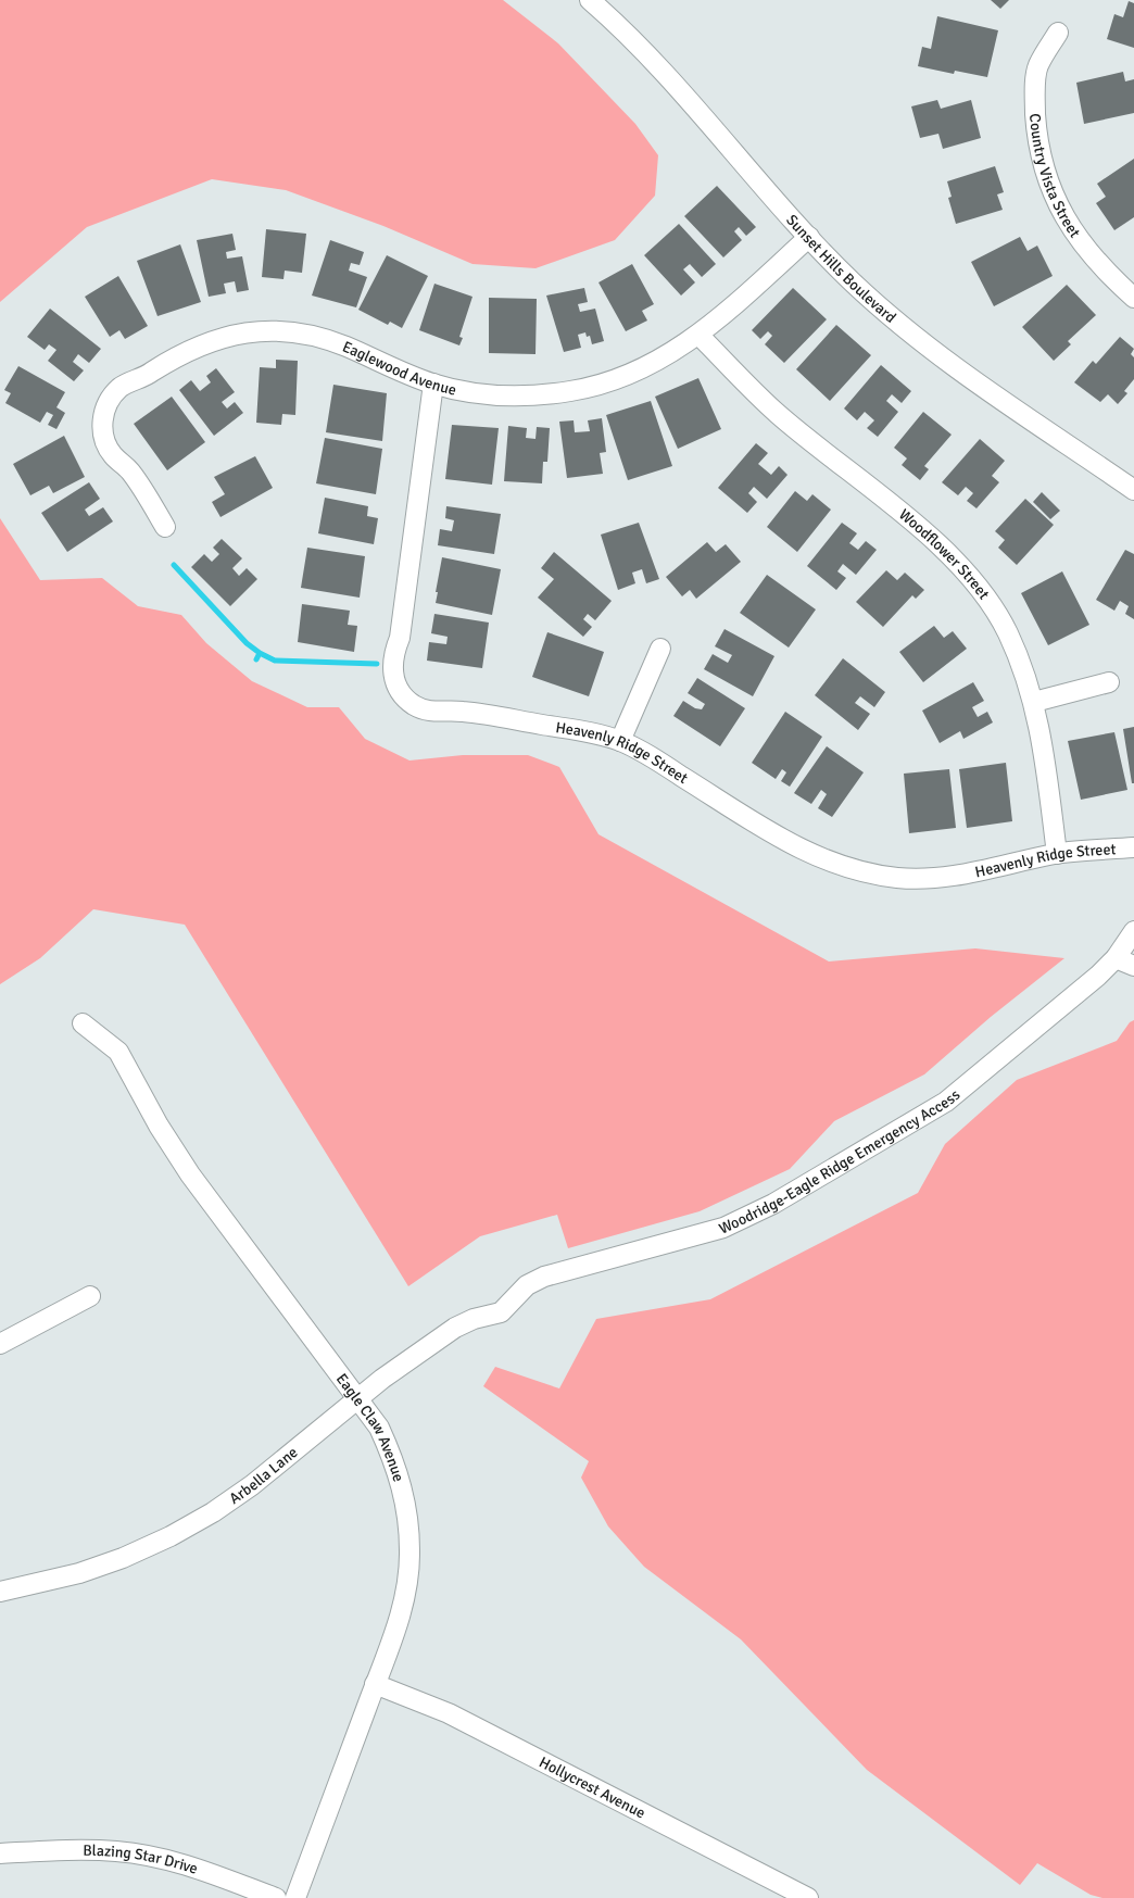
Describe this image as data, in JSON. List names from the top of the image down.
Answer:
{
  "streets": {
    "street": [
      "Country Vista Street",
      "Sunset Hills Boulevard",
      "Eaglewood Avenue",
      "Woodflower Street",
      "Heavenly Ridge Street",
      "Woodridge-Eagle Ridge Emergency Access",
      "Eagle Claw Avenue",
      "Arbella Lane",
      "Hollycrest Avenue",
      "Blazing Star Drive"
    ]
  },
  "crossings": [
    ["Sunset Hills Boulevard", "Eaglewood Avenue"],
    ["Eaglewood Avenue", "Woodflower Street"],
    ["Eaglewood Avenue", "Heavenly Ridge Street"],
    ["Woodflower Street", "Heavenly Ridge Street"],
    ["Woodridge-Eagle Ridge Emergency Access", "Arbella Lane"],
    ["Eagle Claw Avenue", "Arbella Lane"],
    ["Eagle Claw Avenue", "Hollycrest Avenue"]
  ]
}
